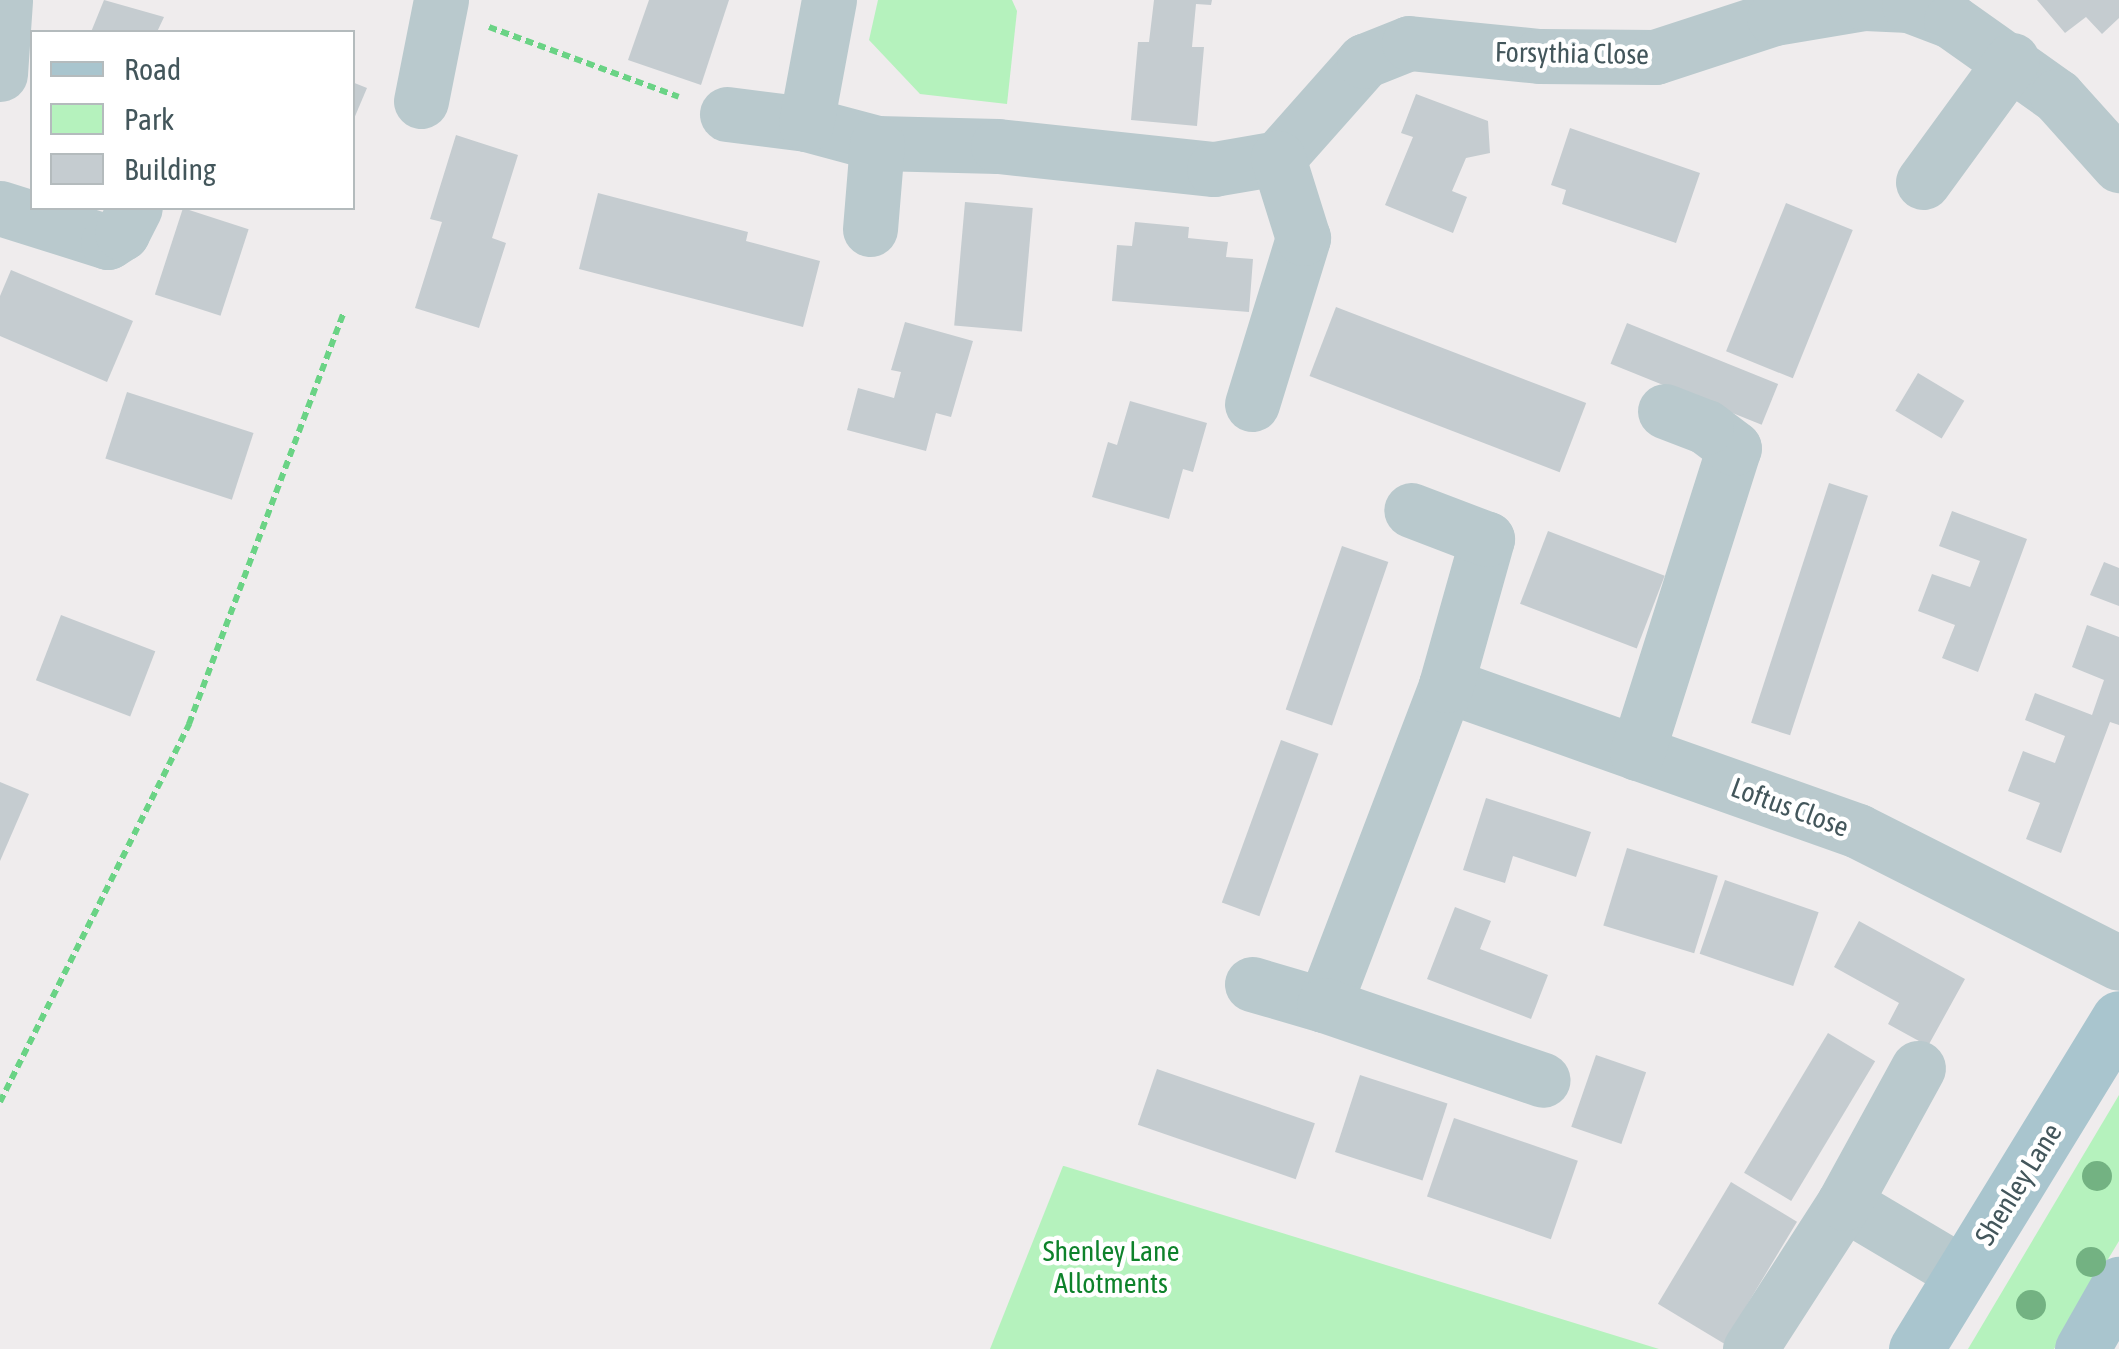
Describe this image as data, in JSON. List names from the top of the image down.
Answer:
{
  "streets": {
    "main road": ["Shenley Lane"],
    "street": ["Forsythia Close", "Loftus Close"]
  },
  "parks": ["Shenley Lane Allotments"],
  "legend": ["Road", "Park", "Building"]
}
